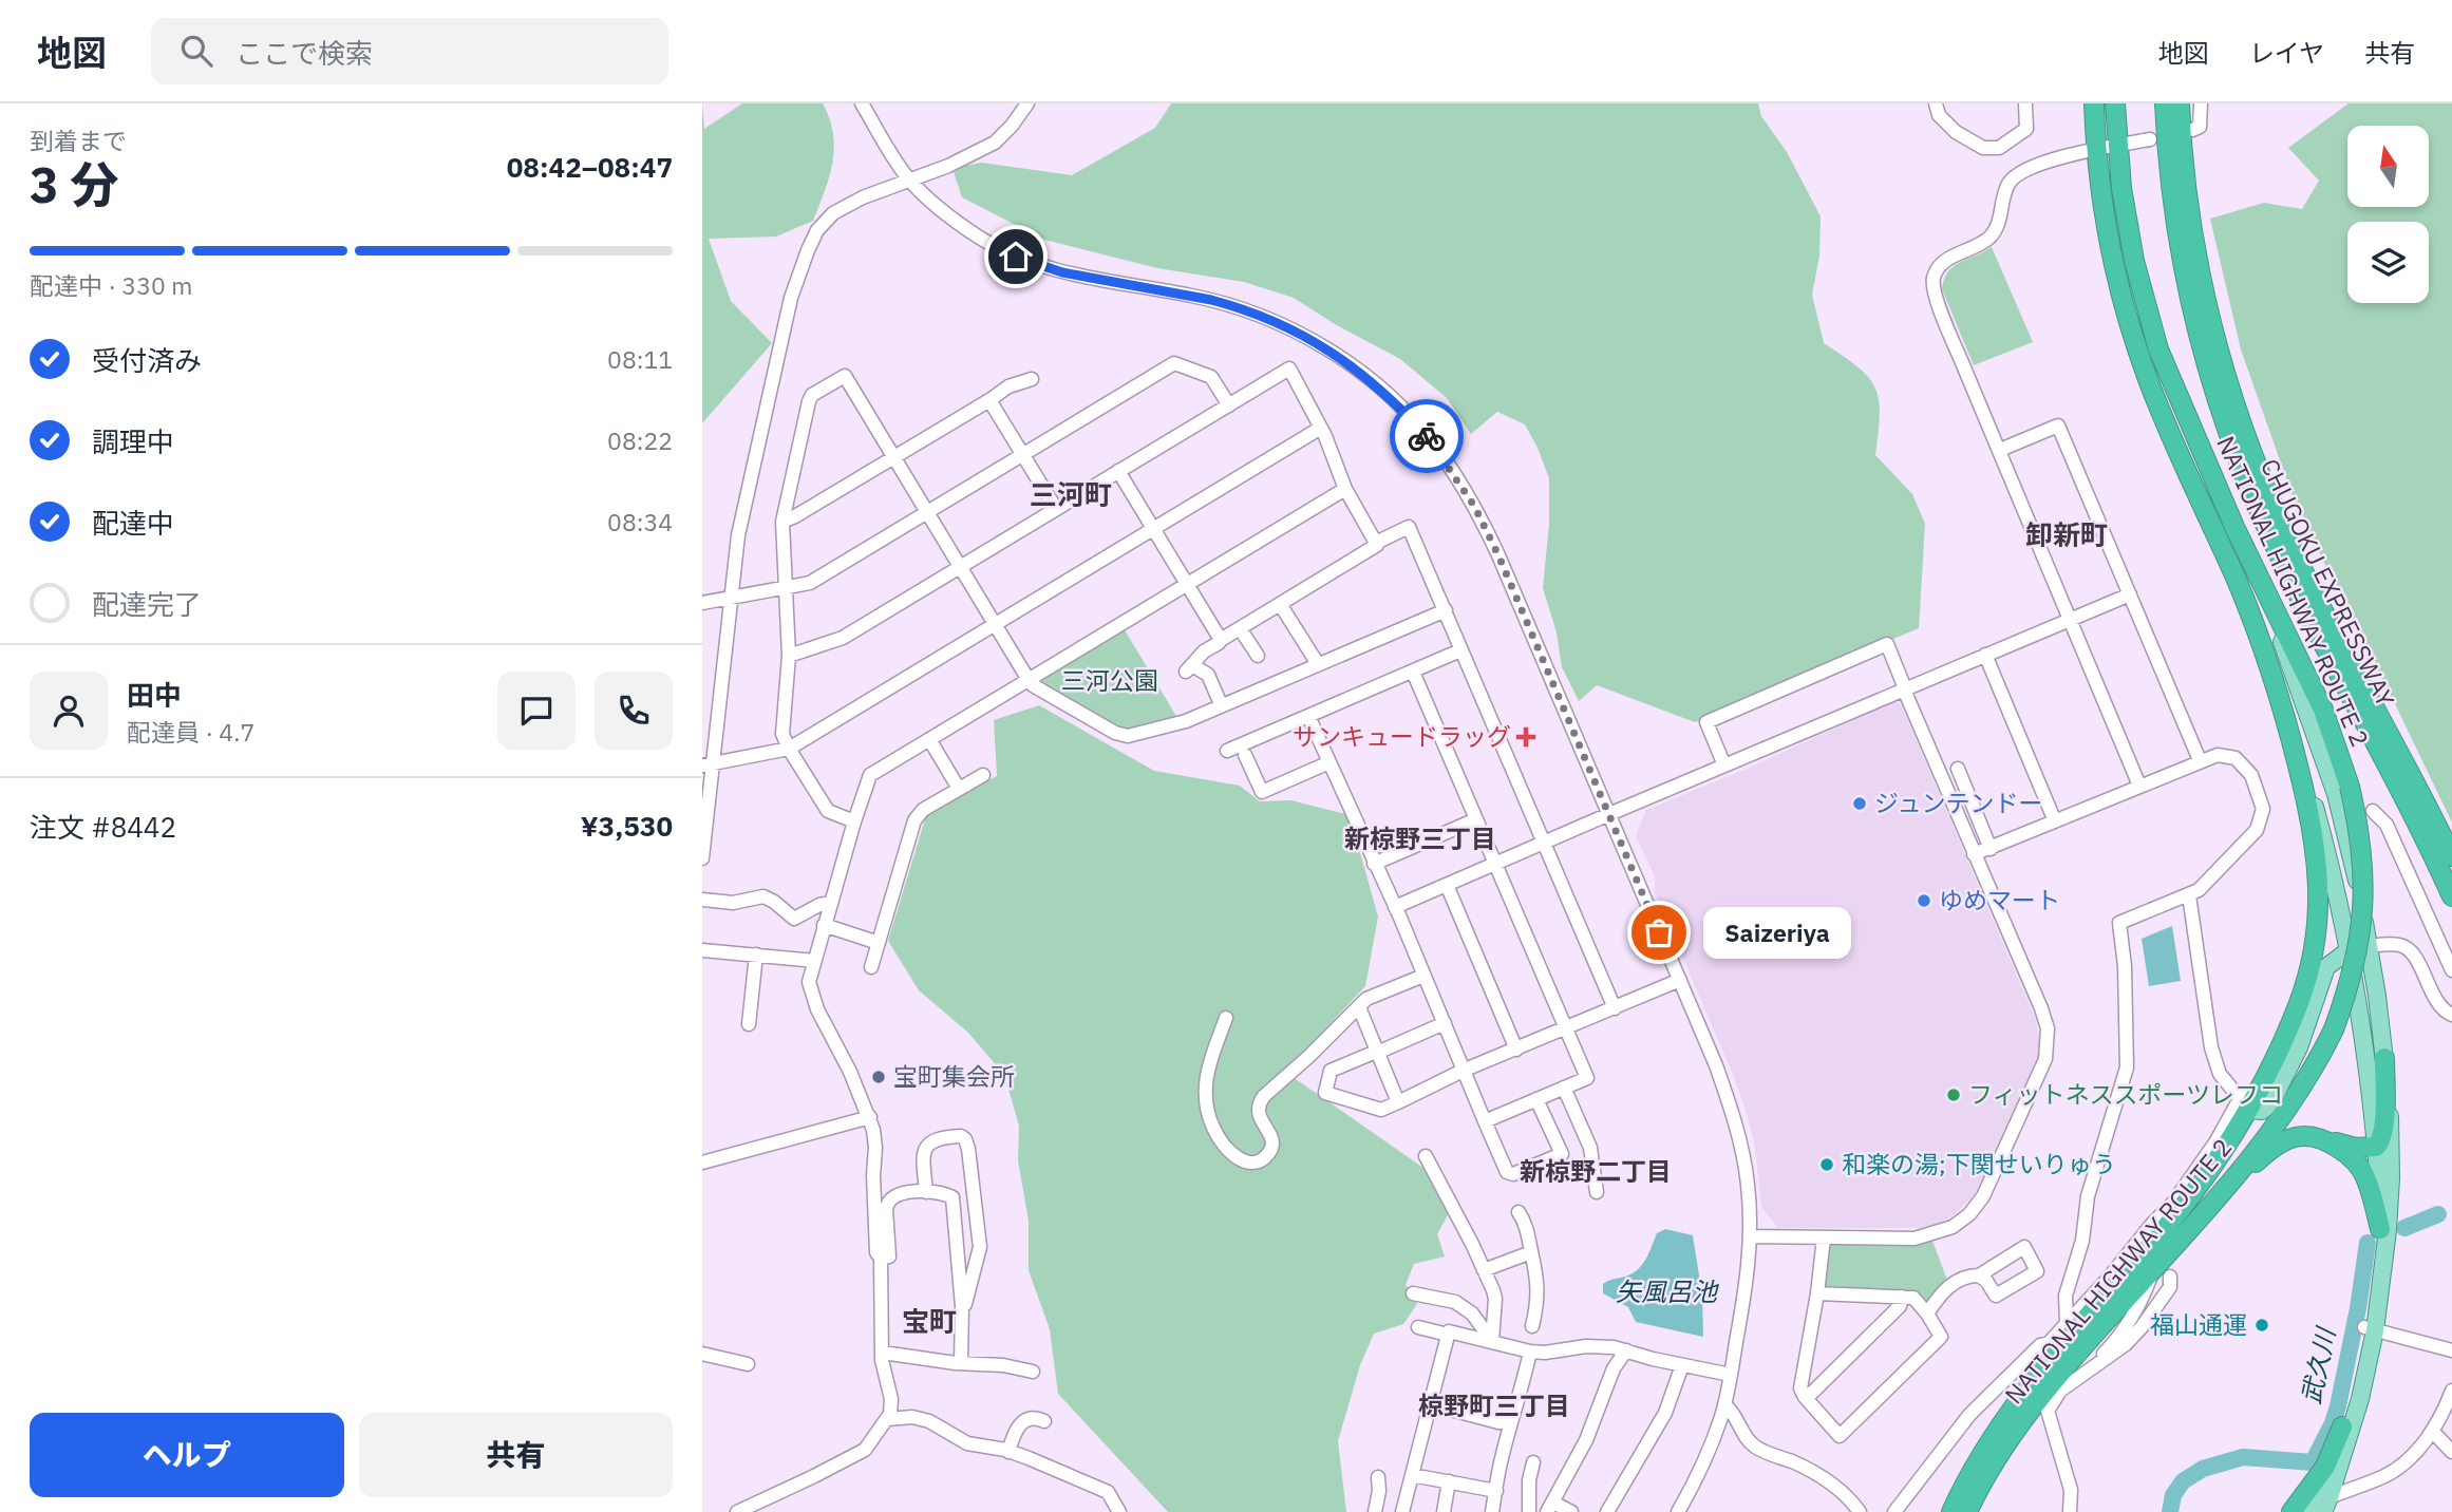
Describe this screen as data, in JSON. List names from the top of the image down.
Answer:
{
  "streets": {
    "highway": ["CHUGOKU EXPRESSWAY", "NATIONAL HIGHWAY ROUTE 2"]
  },
  "districts": [
    "三河町",
    "卸新町",
    "新椋野三丁目",
    "新椋野二丁目",
    "宝町",
    "椋野町三丁目"
  ],
  "water": ["矢風呂池", "武久川"],
  "parks": ["三河公園"],
  "places": {
    "health": ["サンキュードラッグ"],
    "other": [
      "ジュンテンドー",
      "ゆめマート",
      "Saizeriya",
      "宝町集会所",
      "フィットネススポーツレフコ",
      "和楽の湯;下関せいりゅう",
      "福山通運"
    ]
  },
  "north": "top",
  "page": {
    "header": "地図",
    "search": "ここで検索",
    "nav": ["地図", "レイヤ", "共有"],
    "heading": ["3 分", "到着まで", "08:42–08:47"],
    "panel": [
      "田中",
      "配達員 · 4.7",
      "注文 #8442",
      "¥3,530"
    ],
    "bar": "配達中 · 330 m",
    "list": [
      ["受付済み", "08:11"],
      ["調理中", "08:22"],
      ["配達中", "08:34"],
      "配達完了"
    ],
    "bubble": "Saizeriya",
    "buttons": ["ヘルプ", "共有"]
  }
}
